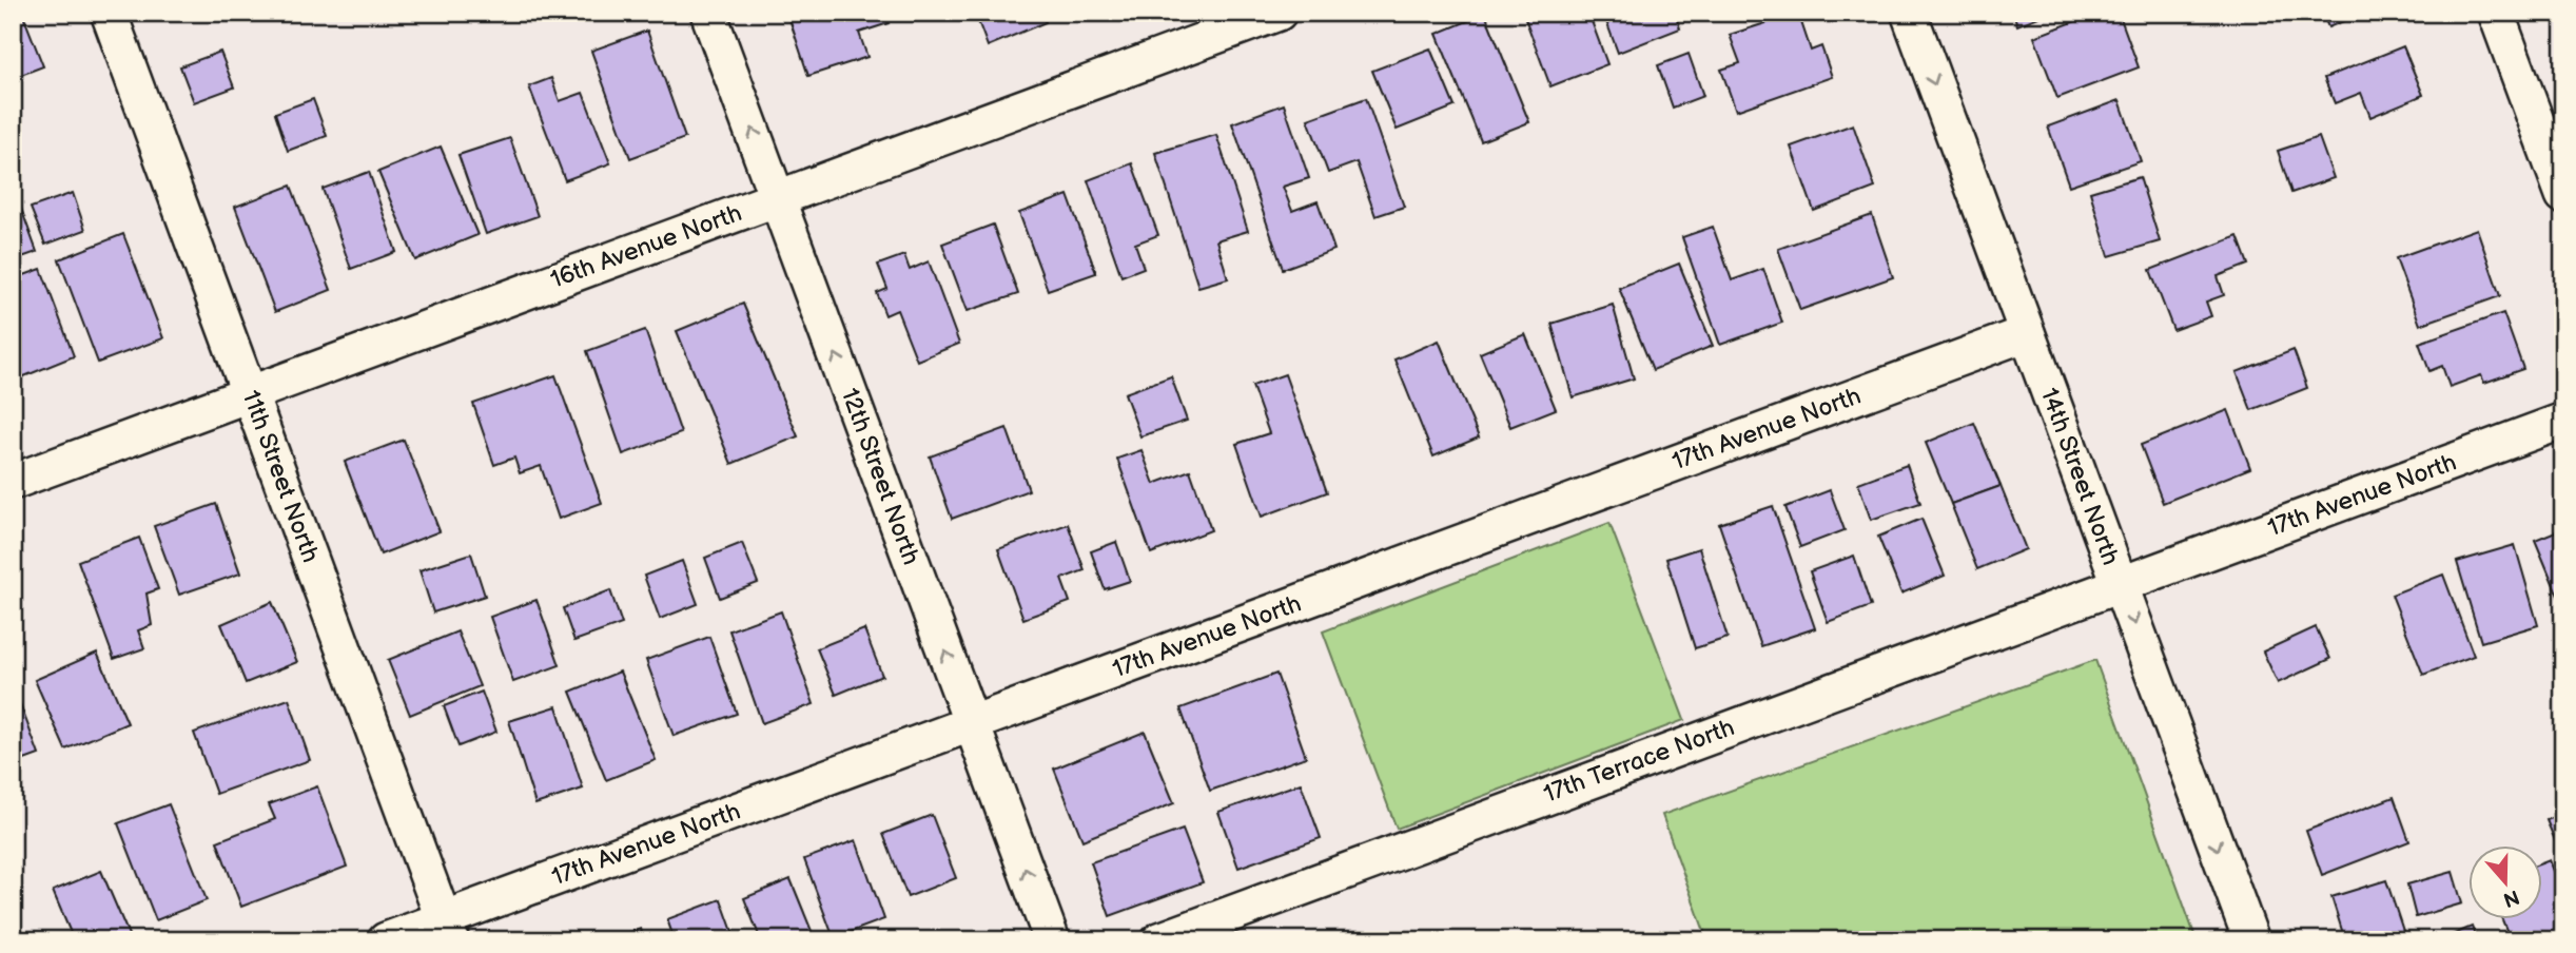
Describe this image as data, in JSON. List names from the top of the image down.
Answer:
{
  "streets": {
    "street": [
      "16th Avenue North",
      "17th Avenue North",
      "11th Street North",
      "12th Street North",
      "14th Street North",
      "17th Terrace North"
    ]
  },
  "crossings": [
    ["16th Avenue North", "11th Street North"],
    ["16th Avenue North", "12th Street North"],
    ["17th Avenue North", "11th Street North"],
    ["17th Avenue North", "12th Street North"],
    ["17th Avenue North", "14th Street North"],
    ["17th Avenue North", "17th Terrace North"],
    ["14th Street North", "17th Terrace North"]
  ],
  "one_way": ["12th Street North", "14th Street North"],
  "north": "bottom"
}
